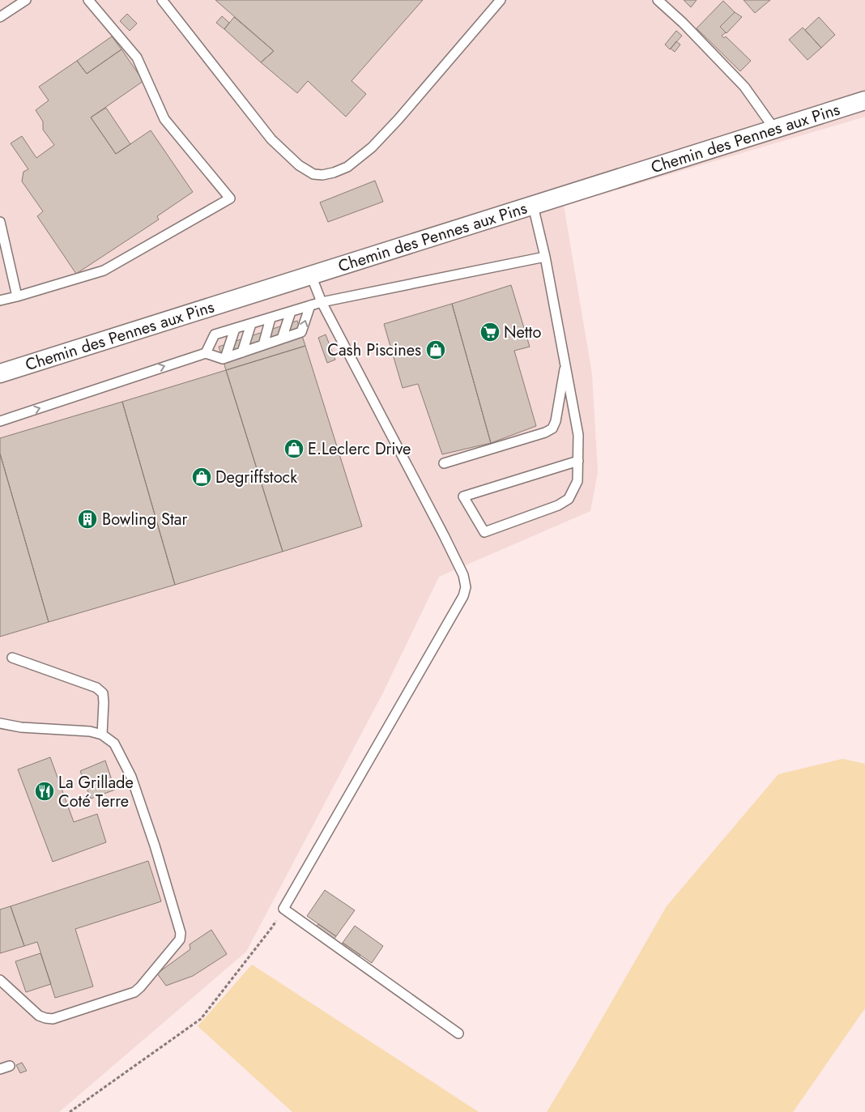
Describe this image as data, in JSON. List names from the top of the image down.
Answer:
{
  "streets": {
    "street": ["Chemin des Pennes aux Pins"]
  },
  "places": {
    "supermarket": ["Netto"],
    "shop": ["Cash Piscines", "E.Leclerc Drive", "Degriffstock"],
    "building": ["Bowling Star"],
    "restaurant": ["La Grillade Coté Terre"]
  }
}
